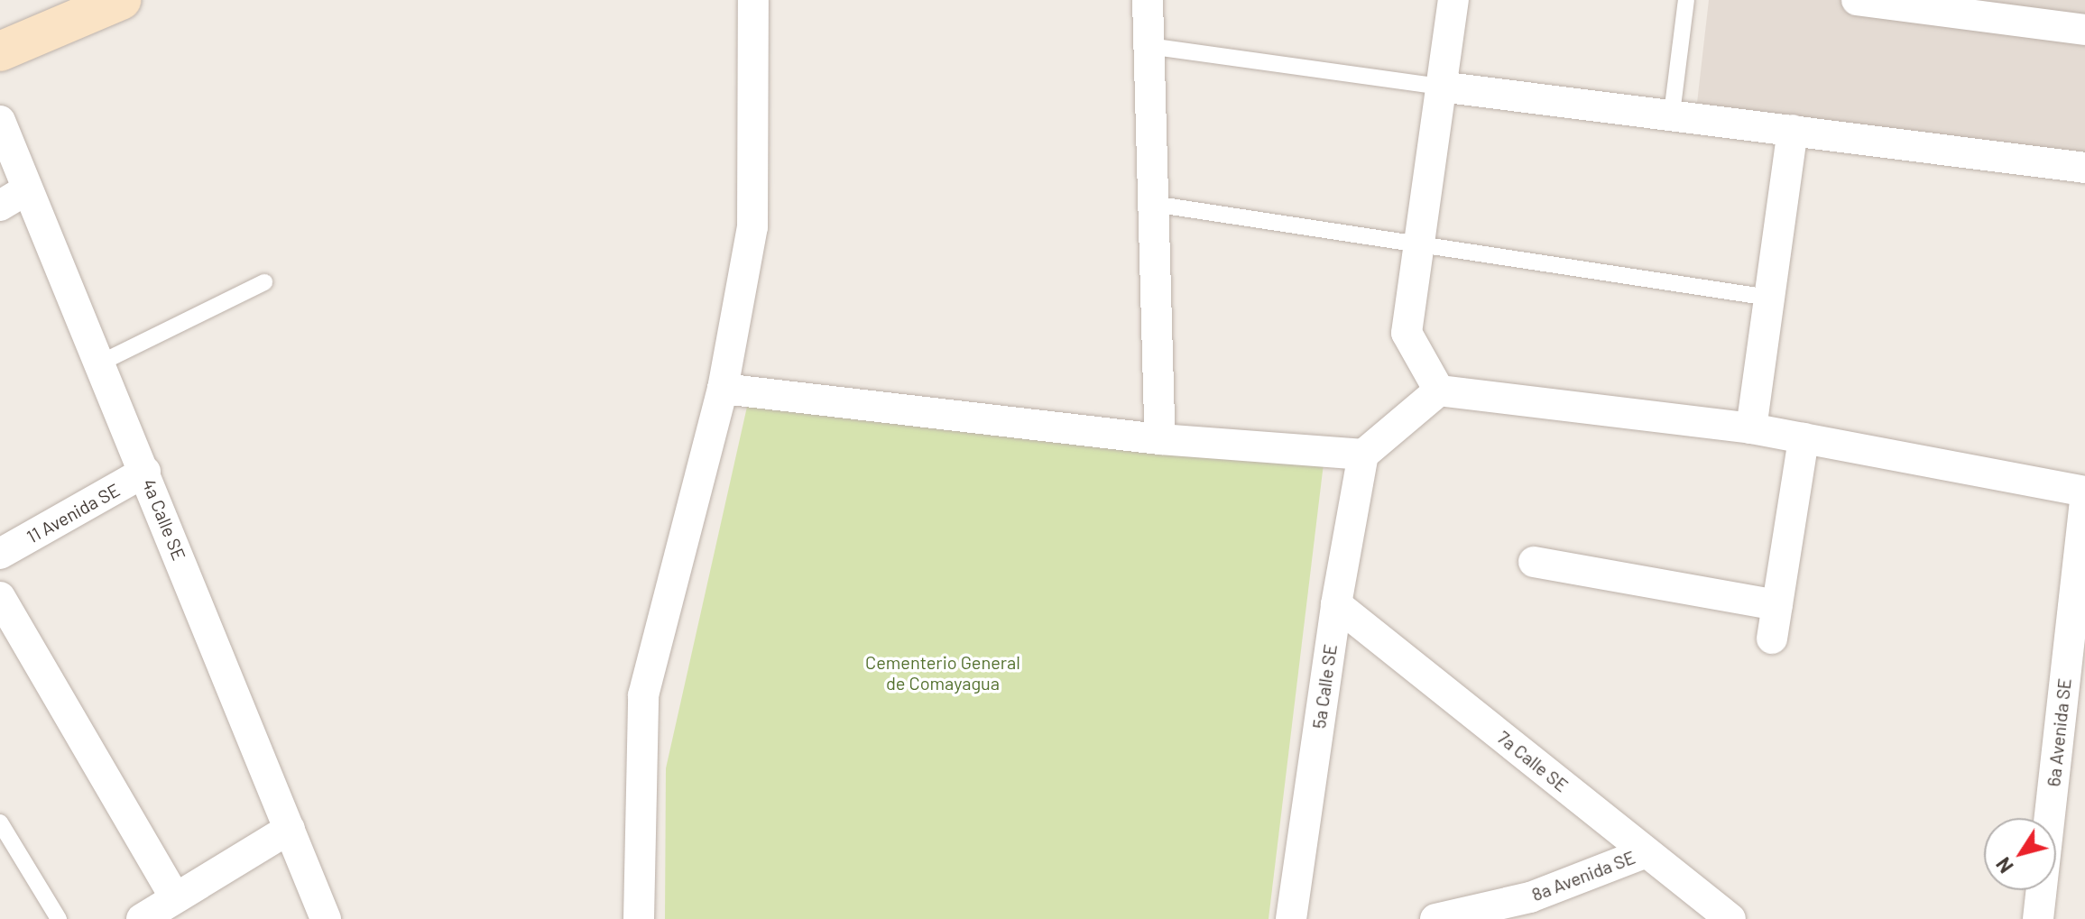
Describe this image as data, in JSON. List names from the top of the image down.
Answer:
{
  "streets": {
    "street": [
      "11 Avenida SE",
      "4a Calle SE",
      "5a Calle SE",
      "6a Avenida SE",
      "7a Calle SE",
      "8a Avenida SE"
    ]
  },
  "crossings": [
    ["11 Avenida SE", "4a Calle SE"],
    ["5a Calle SE", "7a Calle SE"],
    ["7a Calle SE", "8a Avenida SE"]
  ],
  "parks": ["Cementerio General de Comayagua"],
  "north": "bottom left"
}
